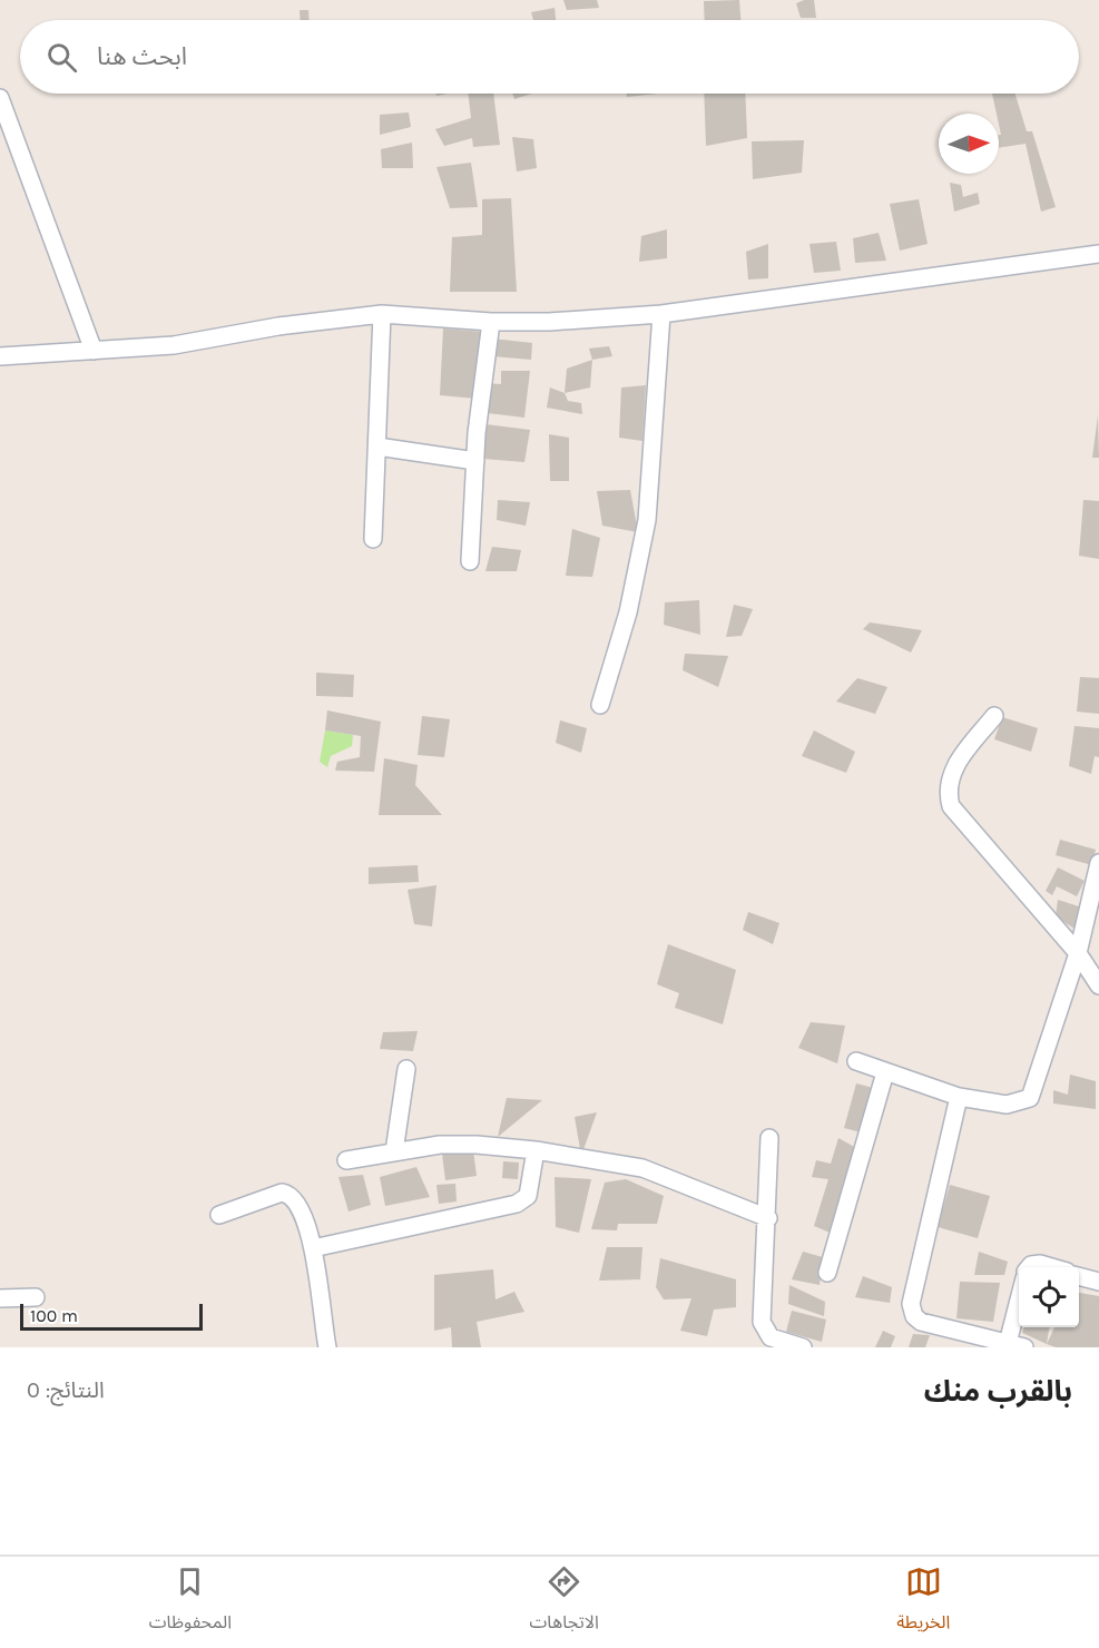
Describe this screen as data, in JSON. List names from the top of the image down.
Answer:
{
  "scale_bar": "100 m",
  "north": "right",
  "page": {
    "search": "ابحث هنا",
    "scale": "100 m",
    "heading": ["بالقرب منك", "النتائج: 0"],
    "nav": ["الخريطة", "الاتجاهات", "المحفوظات"]
  }
}
